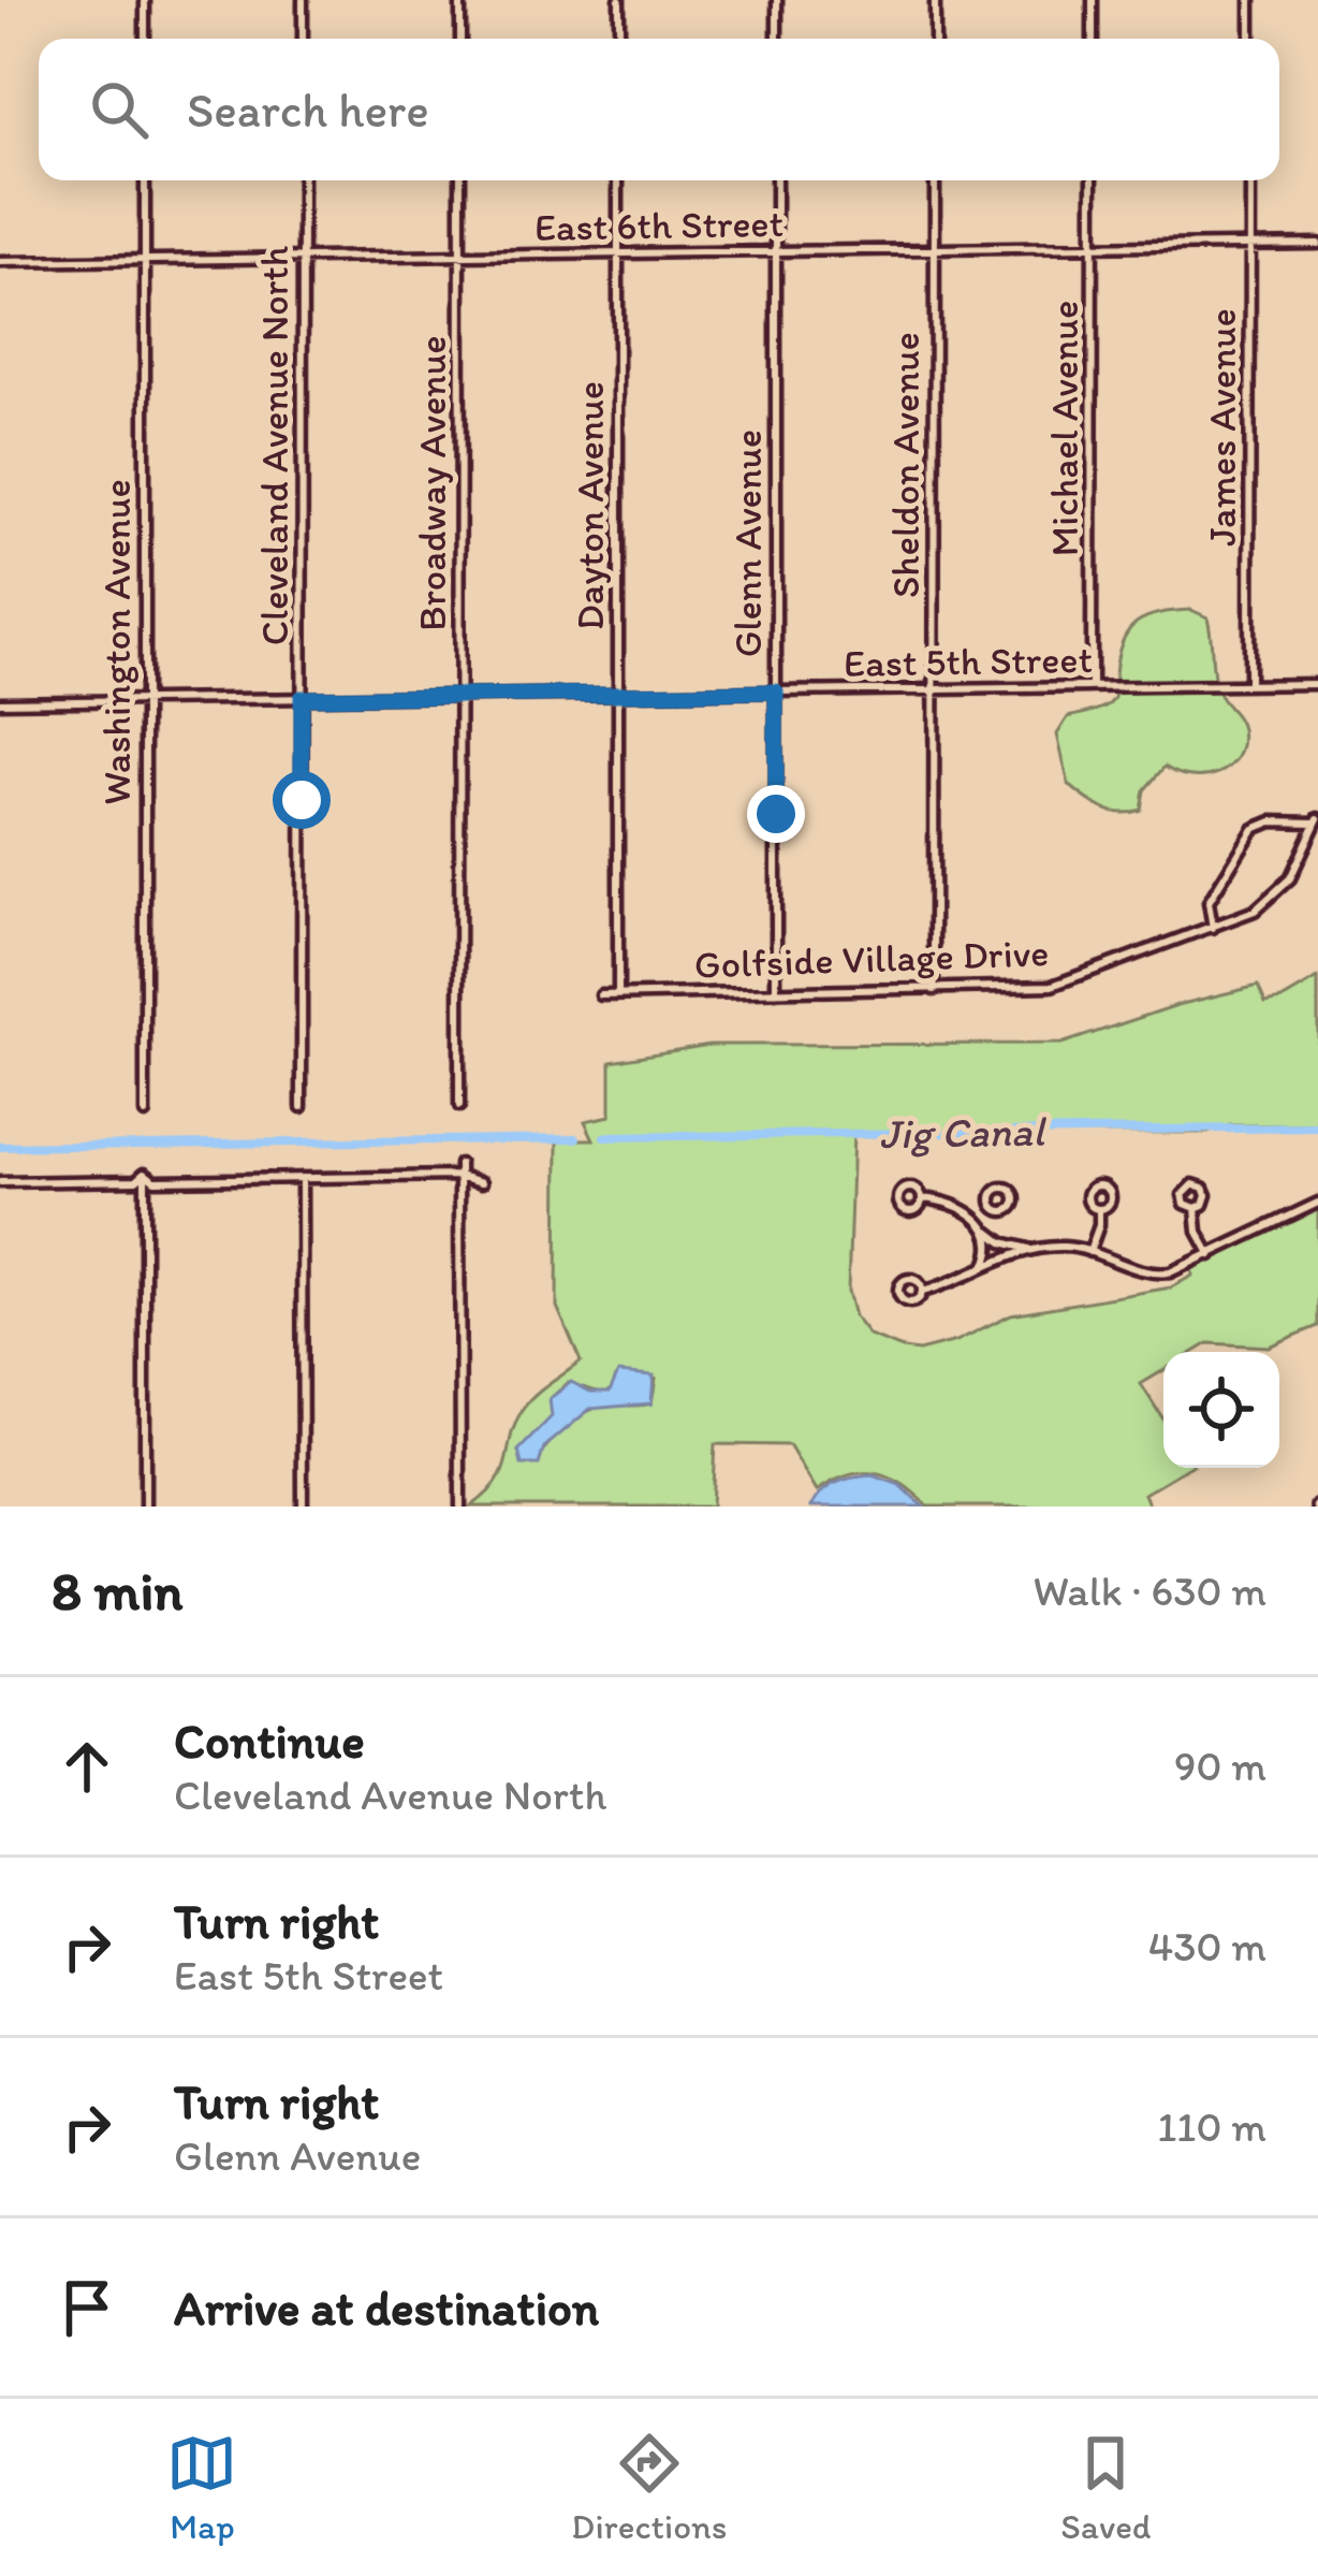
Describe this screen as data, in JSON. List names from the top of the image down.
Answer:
{
  "streets": {
    "street": [
      "East 6th Street",
      "James Avenue",
      "Michael Avenue",
      "Cleveland Avenue North",
      "Sheldon Avenue",
      "Broadway Avenue",
      "Dayton Avenue",
      "Glenn Avenue",
      "Washington Avenue",
      "East 5th Street",
      "Golfside Village Drive"
    ]
  },
  "crossings": [
    ["East 6th Street", "James Avenue"],
    ["East 6th Street", "Michael Avenue"],
    ["East 6th Street", "Cleveland Avenue North"],
    ["East 6th Street", "Sheldon Avenue"],
    ["East 6th Street", "Broadway Avenue"],
    ["East 6th Street", "Dayton Avenue"],
    ["East 6th Street", "Glenn Avenue"],
    ["East 6th Street", "Washington Avenue"],
    ["James Avenue", "East 5th Street"],
    ["Michael Avenue", "East 5th Street"],
    ["Cleveland Avenue North", "East 5th Street"],
    ["Sheldon Avenue", "East 5th Street"],
    ["Sheldon Avenue", "Golfside Village Drive"],
    ["Broadway Avenue", "East 5th Street"],
    ["Dayton Avenue", "East 5th Street"],
    ["Dayton Avenue", "Golfside Village Drive"],
    ["Glenn Avenue", "East 5th Street"],
    ["Glenn Avenue", "Golfside Village Drive"],
    ["Washington Avenue", "East 5th Street"]
  ],
  "water": ["Jig Canal"],
  "page": {
    "search": "Search here",
    "heading": ["8 min", "Walk · 630 m"],
    "list": [
      ["Continue", "Cleveland Avenue North", "90 m"],
      ["Turn right", "East 5th Street", "430 m"],
      ["Turn right", "Glenn Avenue", "110 m"],
      "Arrive at destination"
    ],
    "nav": ["Map", "Directions", "Saved"]
  }
}
